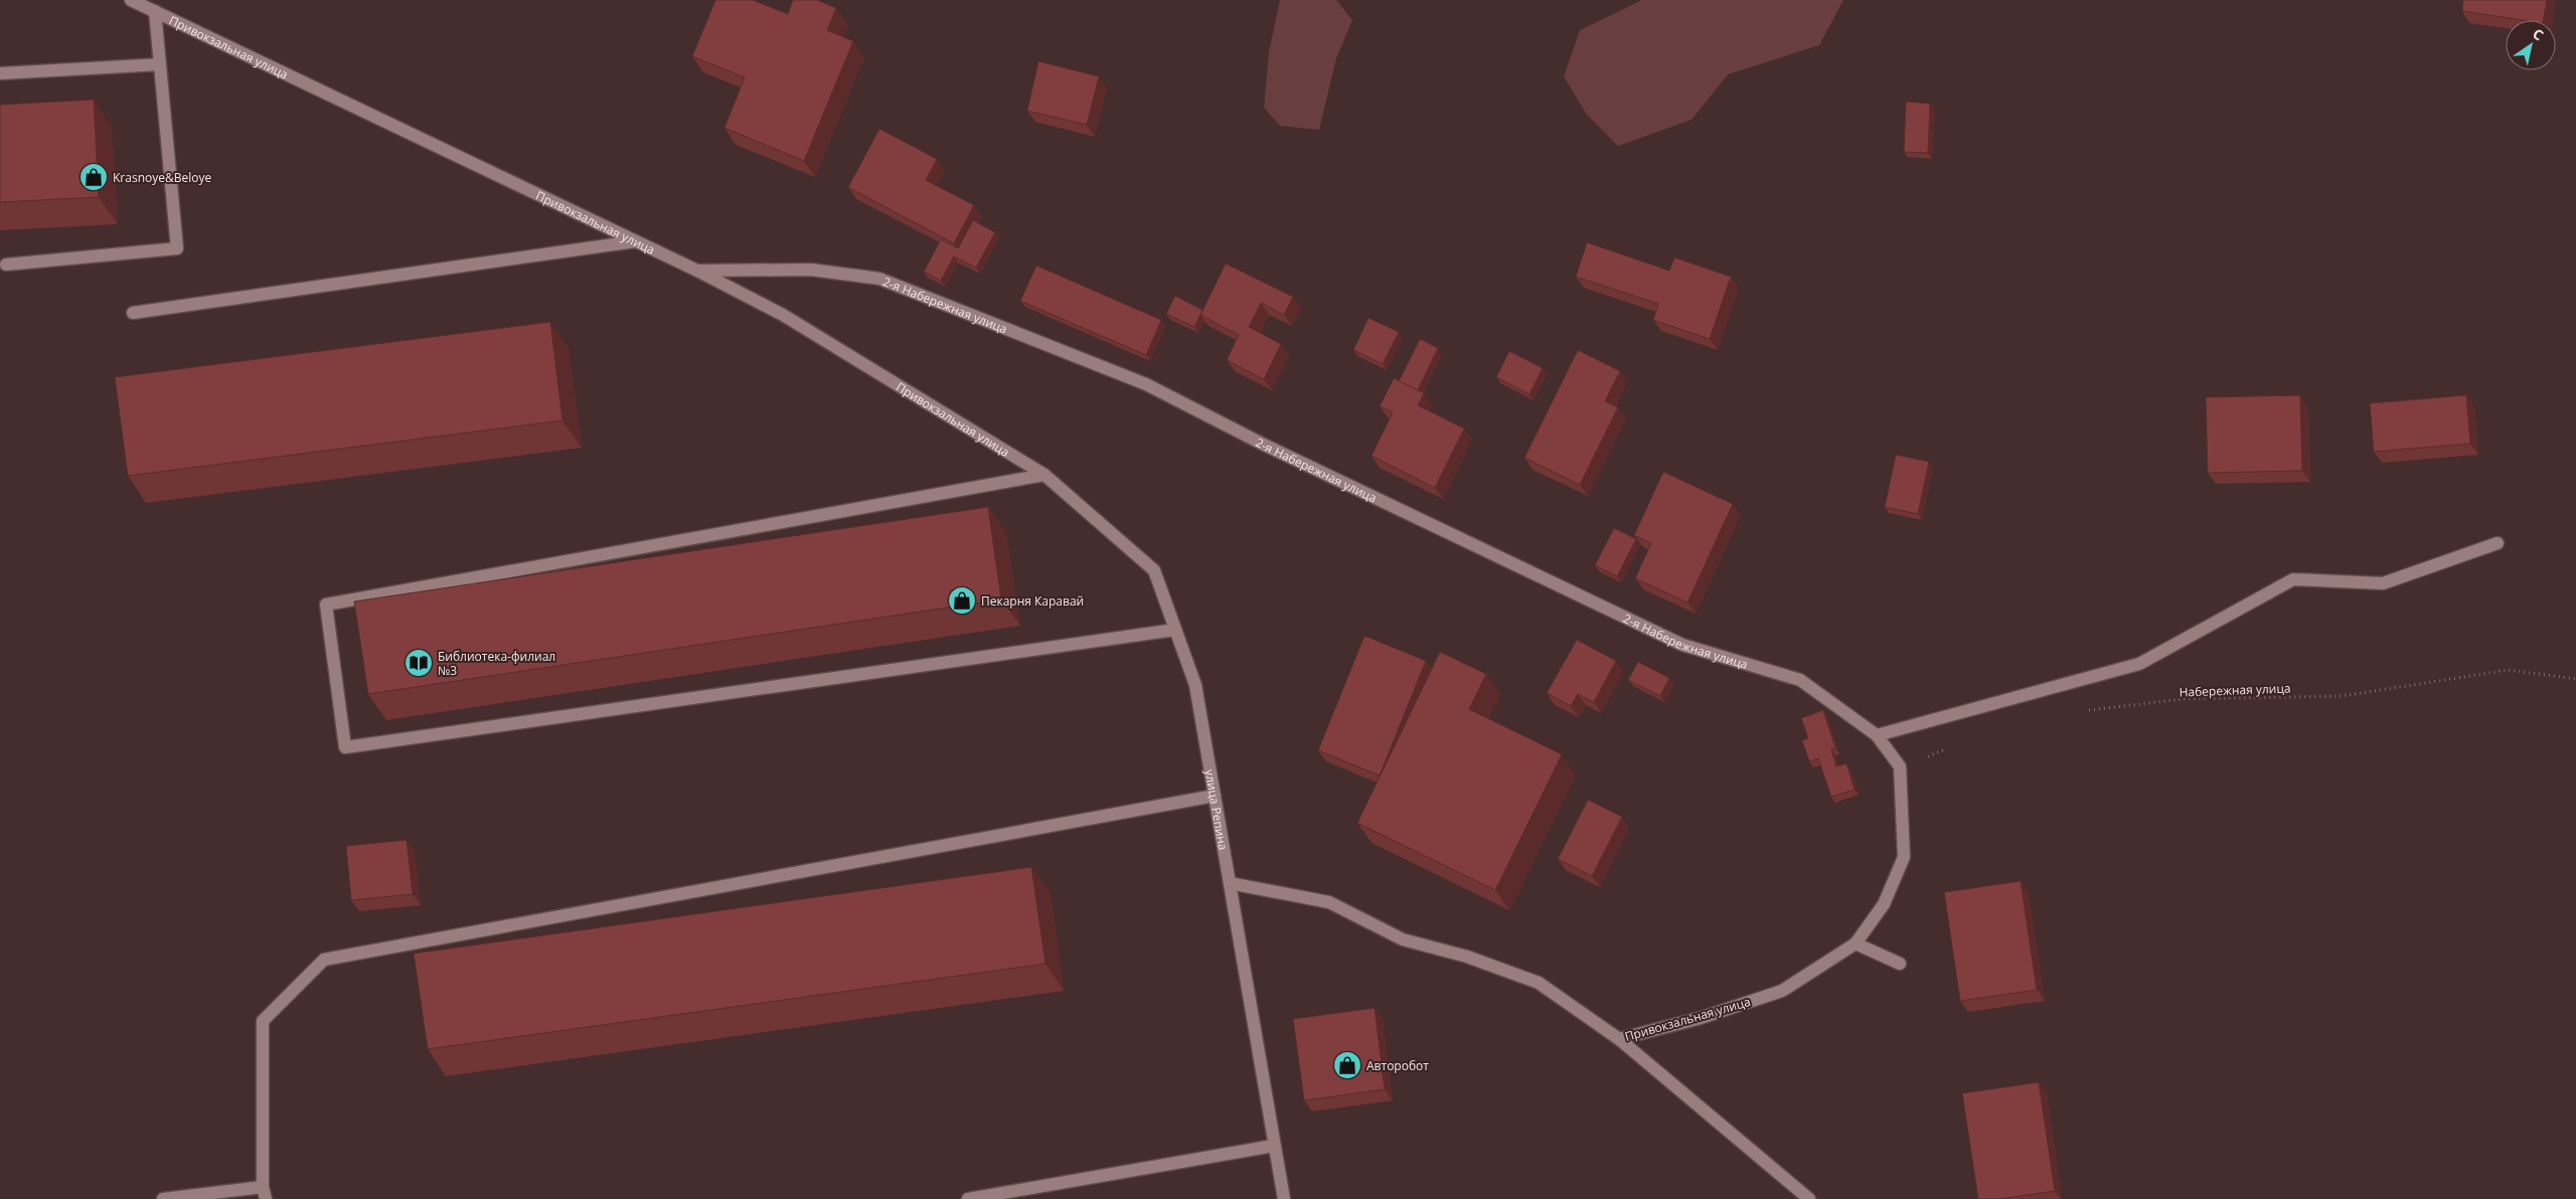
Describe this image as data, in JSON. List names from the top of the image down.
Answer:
{
  "streets": {
    "street": ["Привокзальная улица", "2-я Набережная улица", "улица Репина"],
    "path": ["Набережная улица"]
  },
  "crossings": [
    ["Привокзальная улица", "2-я Набережная улица"],
    ["Привокзальная улица", "улица Репина"]
  ],
  "places": {
    "shop": ["Krasnoye&Beloye", "Пекарня Каравай", "Авторобот"],
    "library": ["Библиотека-филиал №3"]
  },
  "north": "top right"
}
